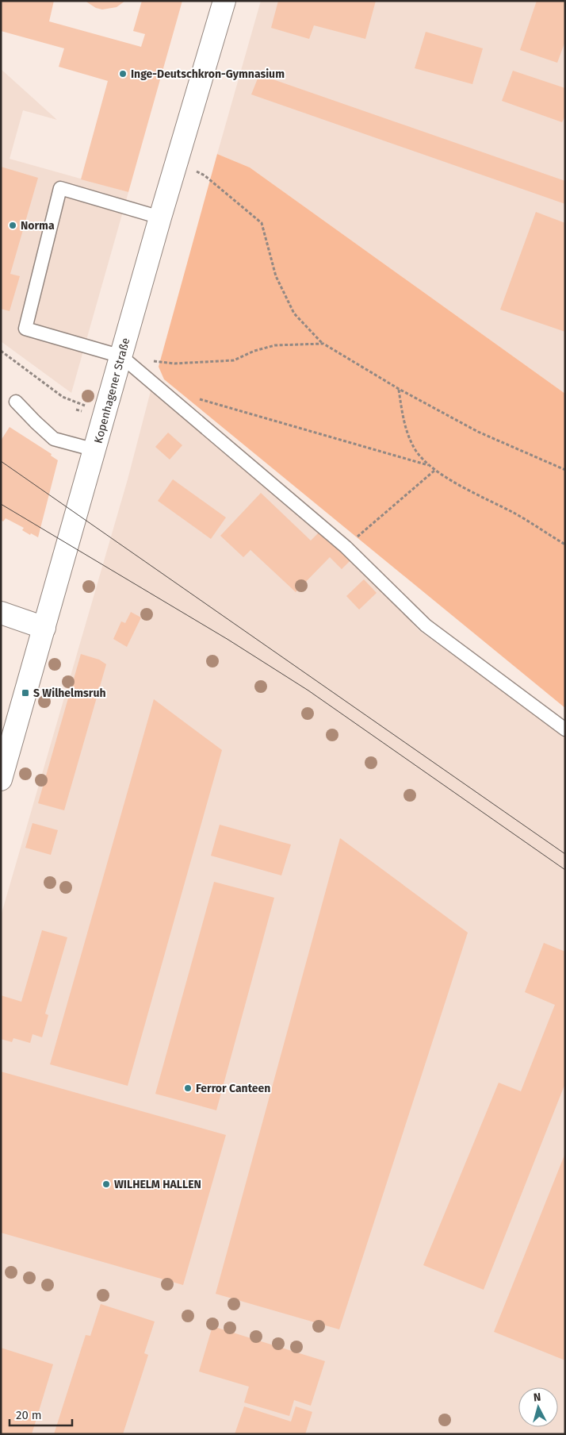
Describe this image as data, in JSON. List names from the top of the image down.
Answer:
{
  "streets": {
    "main road": ["Kopenhagener Straße"]
  },
  "places": {
    "other": [
      "Inge-Deutschkron-Gymnasium",
      "Norma",
      "Ferror Canteen",
      "WILHELM HALLEN"
    ],
    "transit": ["S Wilhelmsruh"]
  },
  "scale_bar": "20 m",
  "north": "top"
}
